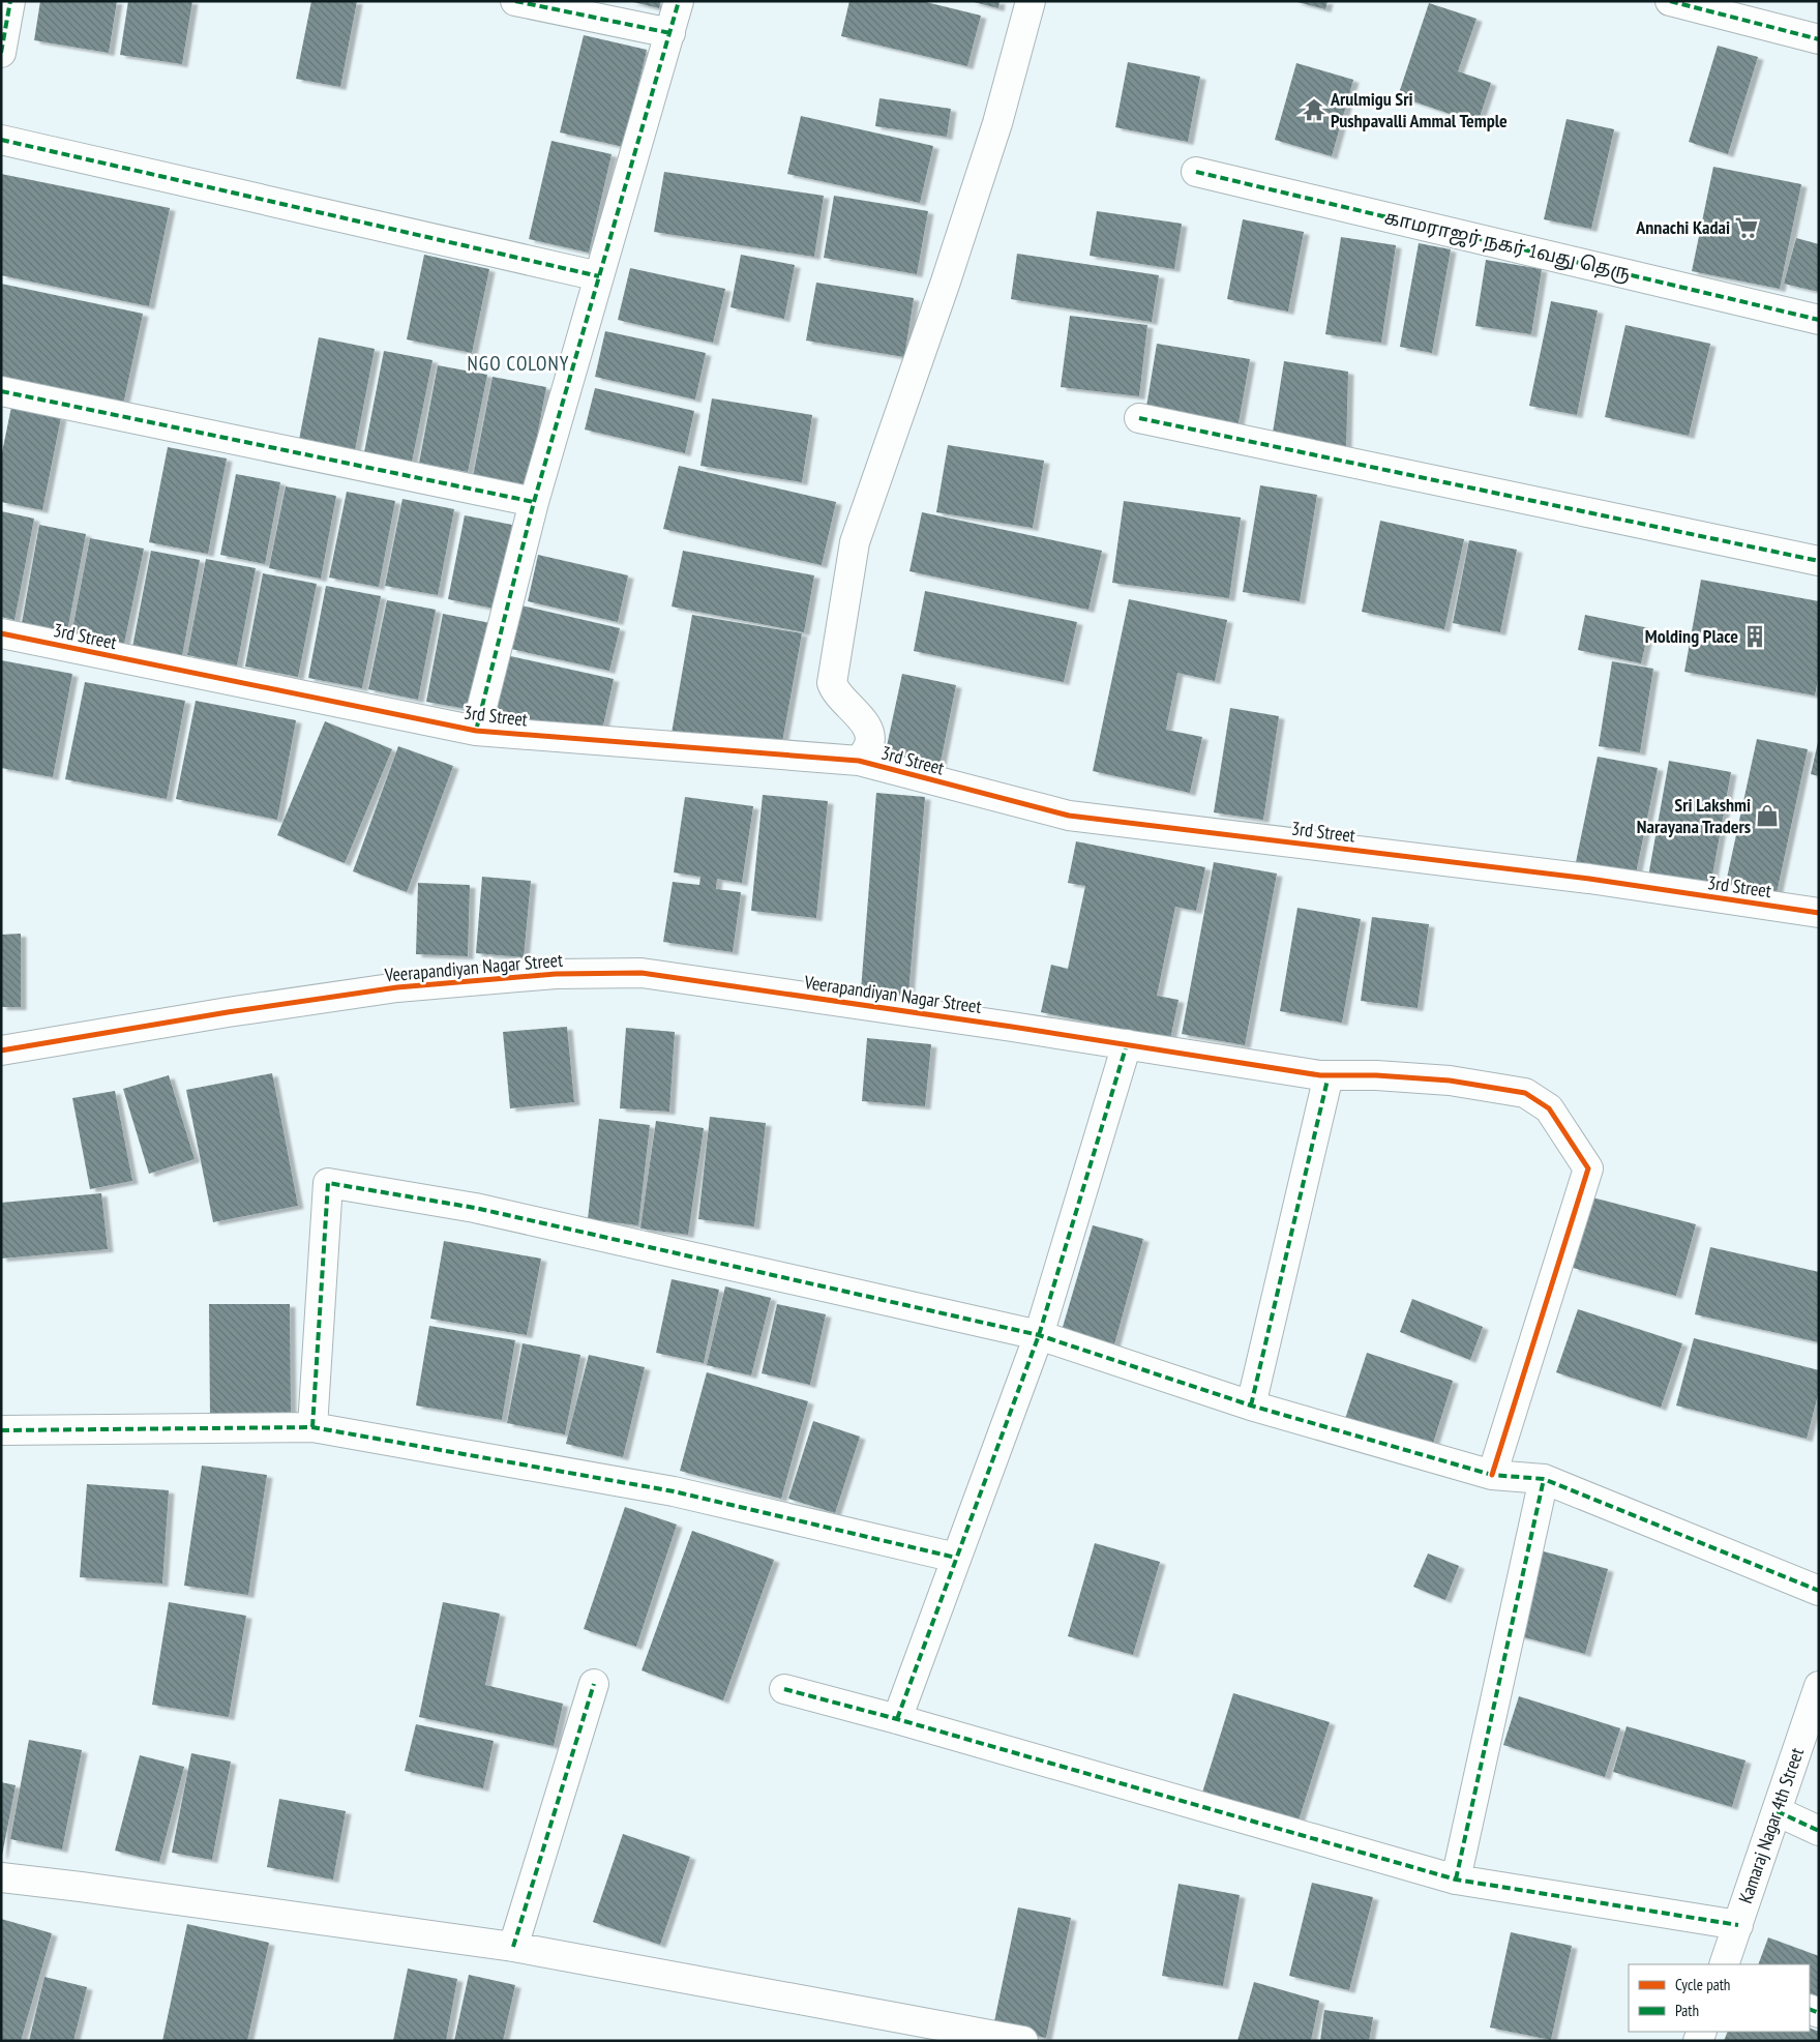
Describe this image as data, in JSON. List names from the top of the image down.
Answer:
{
  "streets": {
    "street": [
      "காமராஜர் நகர் 1வது தெரு",
      "3rd Street",
      "Veerapandiyan Nagar Street",
      "Kamaraj Nagar 4th Street"
    ]
  },
  "districts": ["NGO COLONY"],
  "places": {
    "temple": ["Arulmigu Sri Pushpavalli Ammal Temple"],
    "supermarket": ["Annachi Kadai"],
    "building": ["Molding Place"],
    "shop": ["Sri Lakshmi Narayana Traders"]
  },
  "legend": ["Cycle path", "Path"]
}
